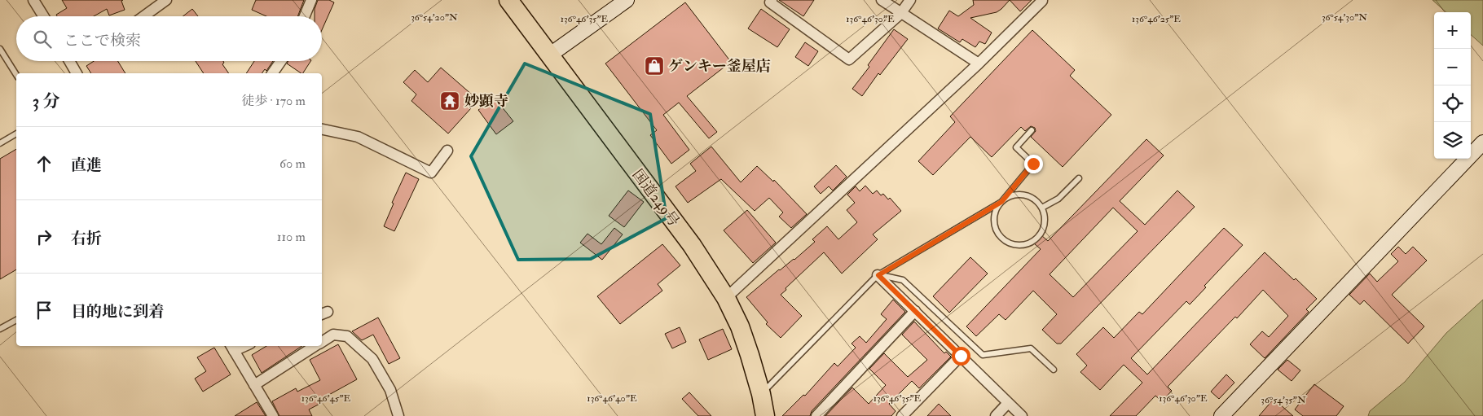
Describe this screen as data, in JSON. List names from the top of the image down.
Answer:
{
  "streets": {
    "highway": ["国道249号"]
  },
  "places": {
    "shop": ["ゲンキー釜屋店"],
    "temple": ["妙顕寺"]
  },
  "page": {
    "map_buttons": ["+", "−"],
    "search": "ここで検索",
    "heading": ["3 分", "徒歩 · 170 m"],
    "list": [
      ["直進", "60 m"],
      ["右折", "110 m"],
      "目的地に到着"
    ]
  },
  "coordinates": [
    "36°54'20\"N",
    "36°54'30\"N",
    "136°46'35\"E",
    "136°46'30\"E",
    "136°46'25\"E",
    "136°46'45\"E",
    "136°46'40\"E",
    "36°54'35\"N"
  ]
}
